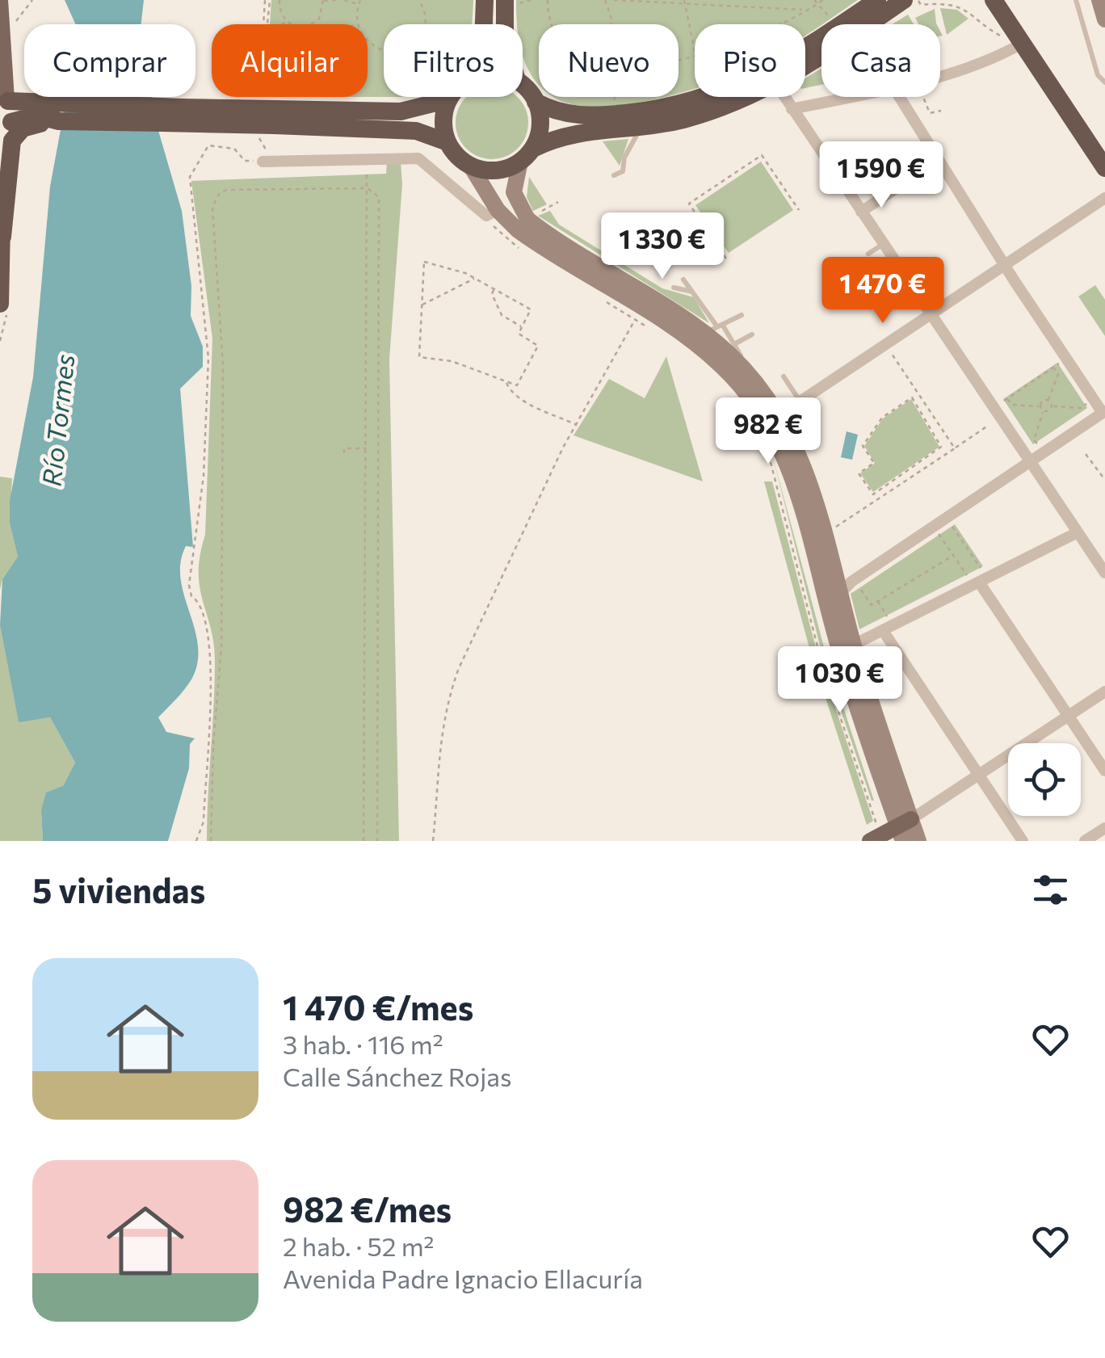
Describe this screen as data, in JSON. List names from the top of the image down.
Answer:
{
  "water": ["Río Tormes"],
  "page": {
    "chip": [
      "Comprar",
      "Alquilar",
      "Filtros",
      "Nuevo",
      "Piso",
      "Casa"
    ],
    "price": [
      "1 590 €",
      "1 330 €",
      "1 470 €",
      "982 €",
      "1 030 €"
    ],
    "heading": "5 viviendas",
    "list": [
      {
        "name": "1 470 €/mes",
        "note": "3 hab. · 116 m² · Calle Sánchez Rojas"
      },
      {
        "name": "982 €/mes",
        "note": "2 hab. · 52 m² · Avenida Padre Ignacio Ellacuría"
      }
    ]
  }
}
